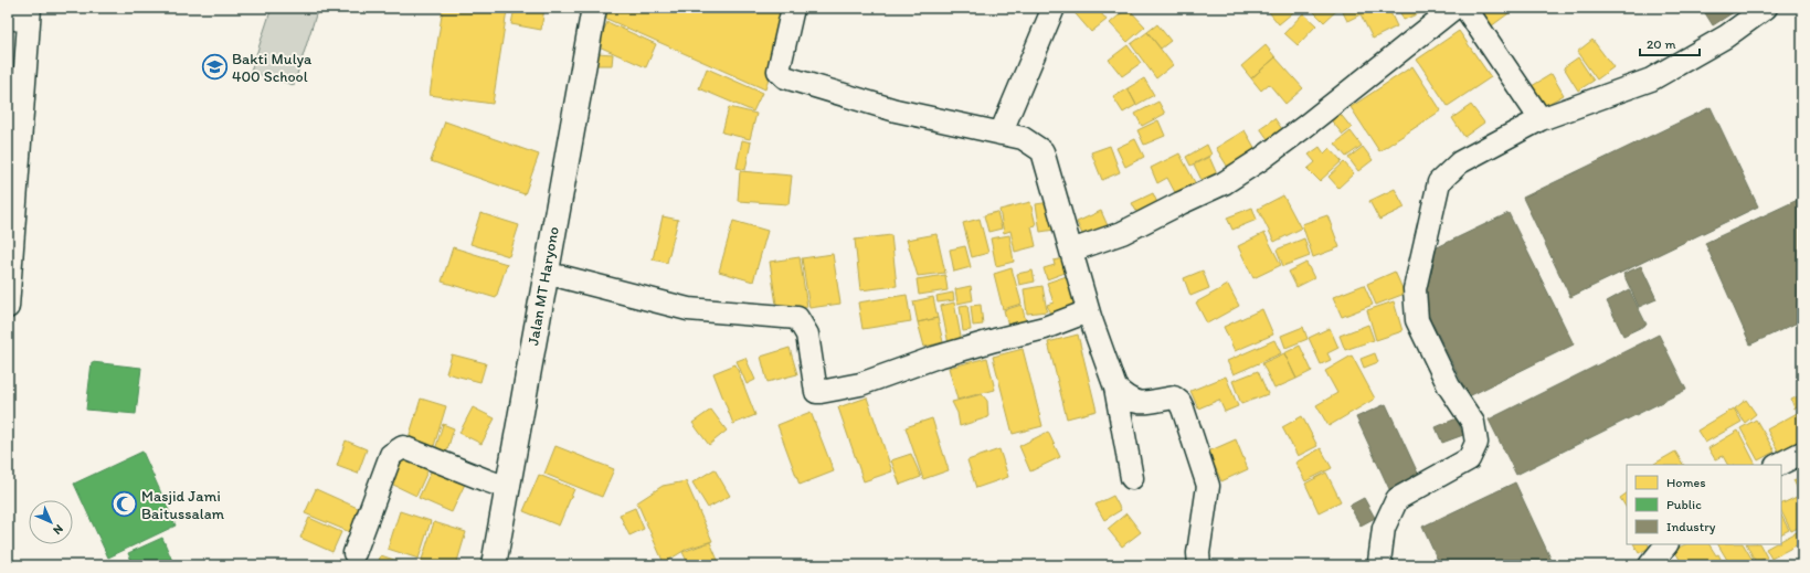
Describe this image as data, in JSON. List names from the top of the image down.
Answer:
{
  "streets": {
    "main road": ["Jalan MT Haryono"]
  },
  "places": {
    "school or university": ["Bakti Mulya 400 School"],
    "mosque": ["Masjid Jami Baitussalam"]
  },
  "legend": ["Homes", "Public", "Industry"],
  "scale_bar": "20 m",
  "north": "bottom right"
}
